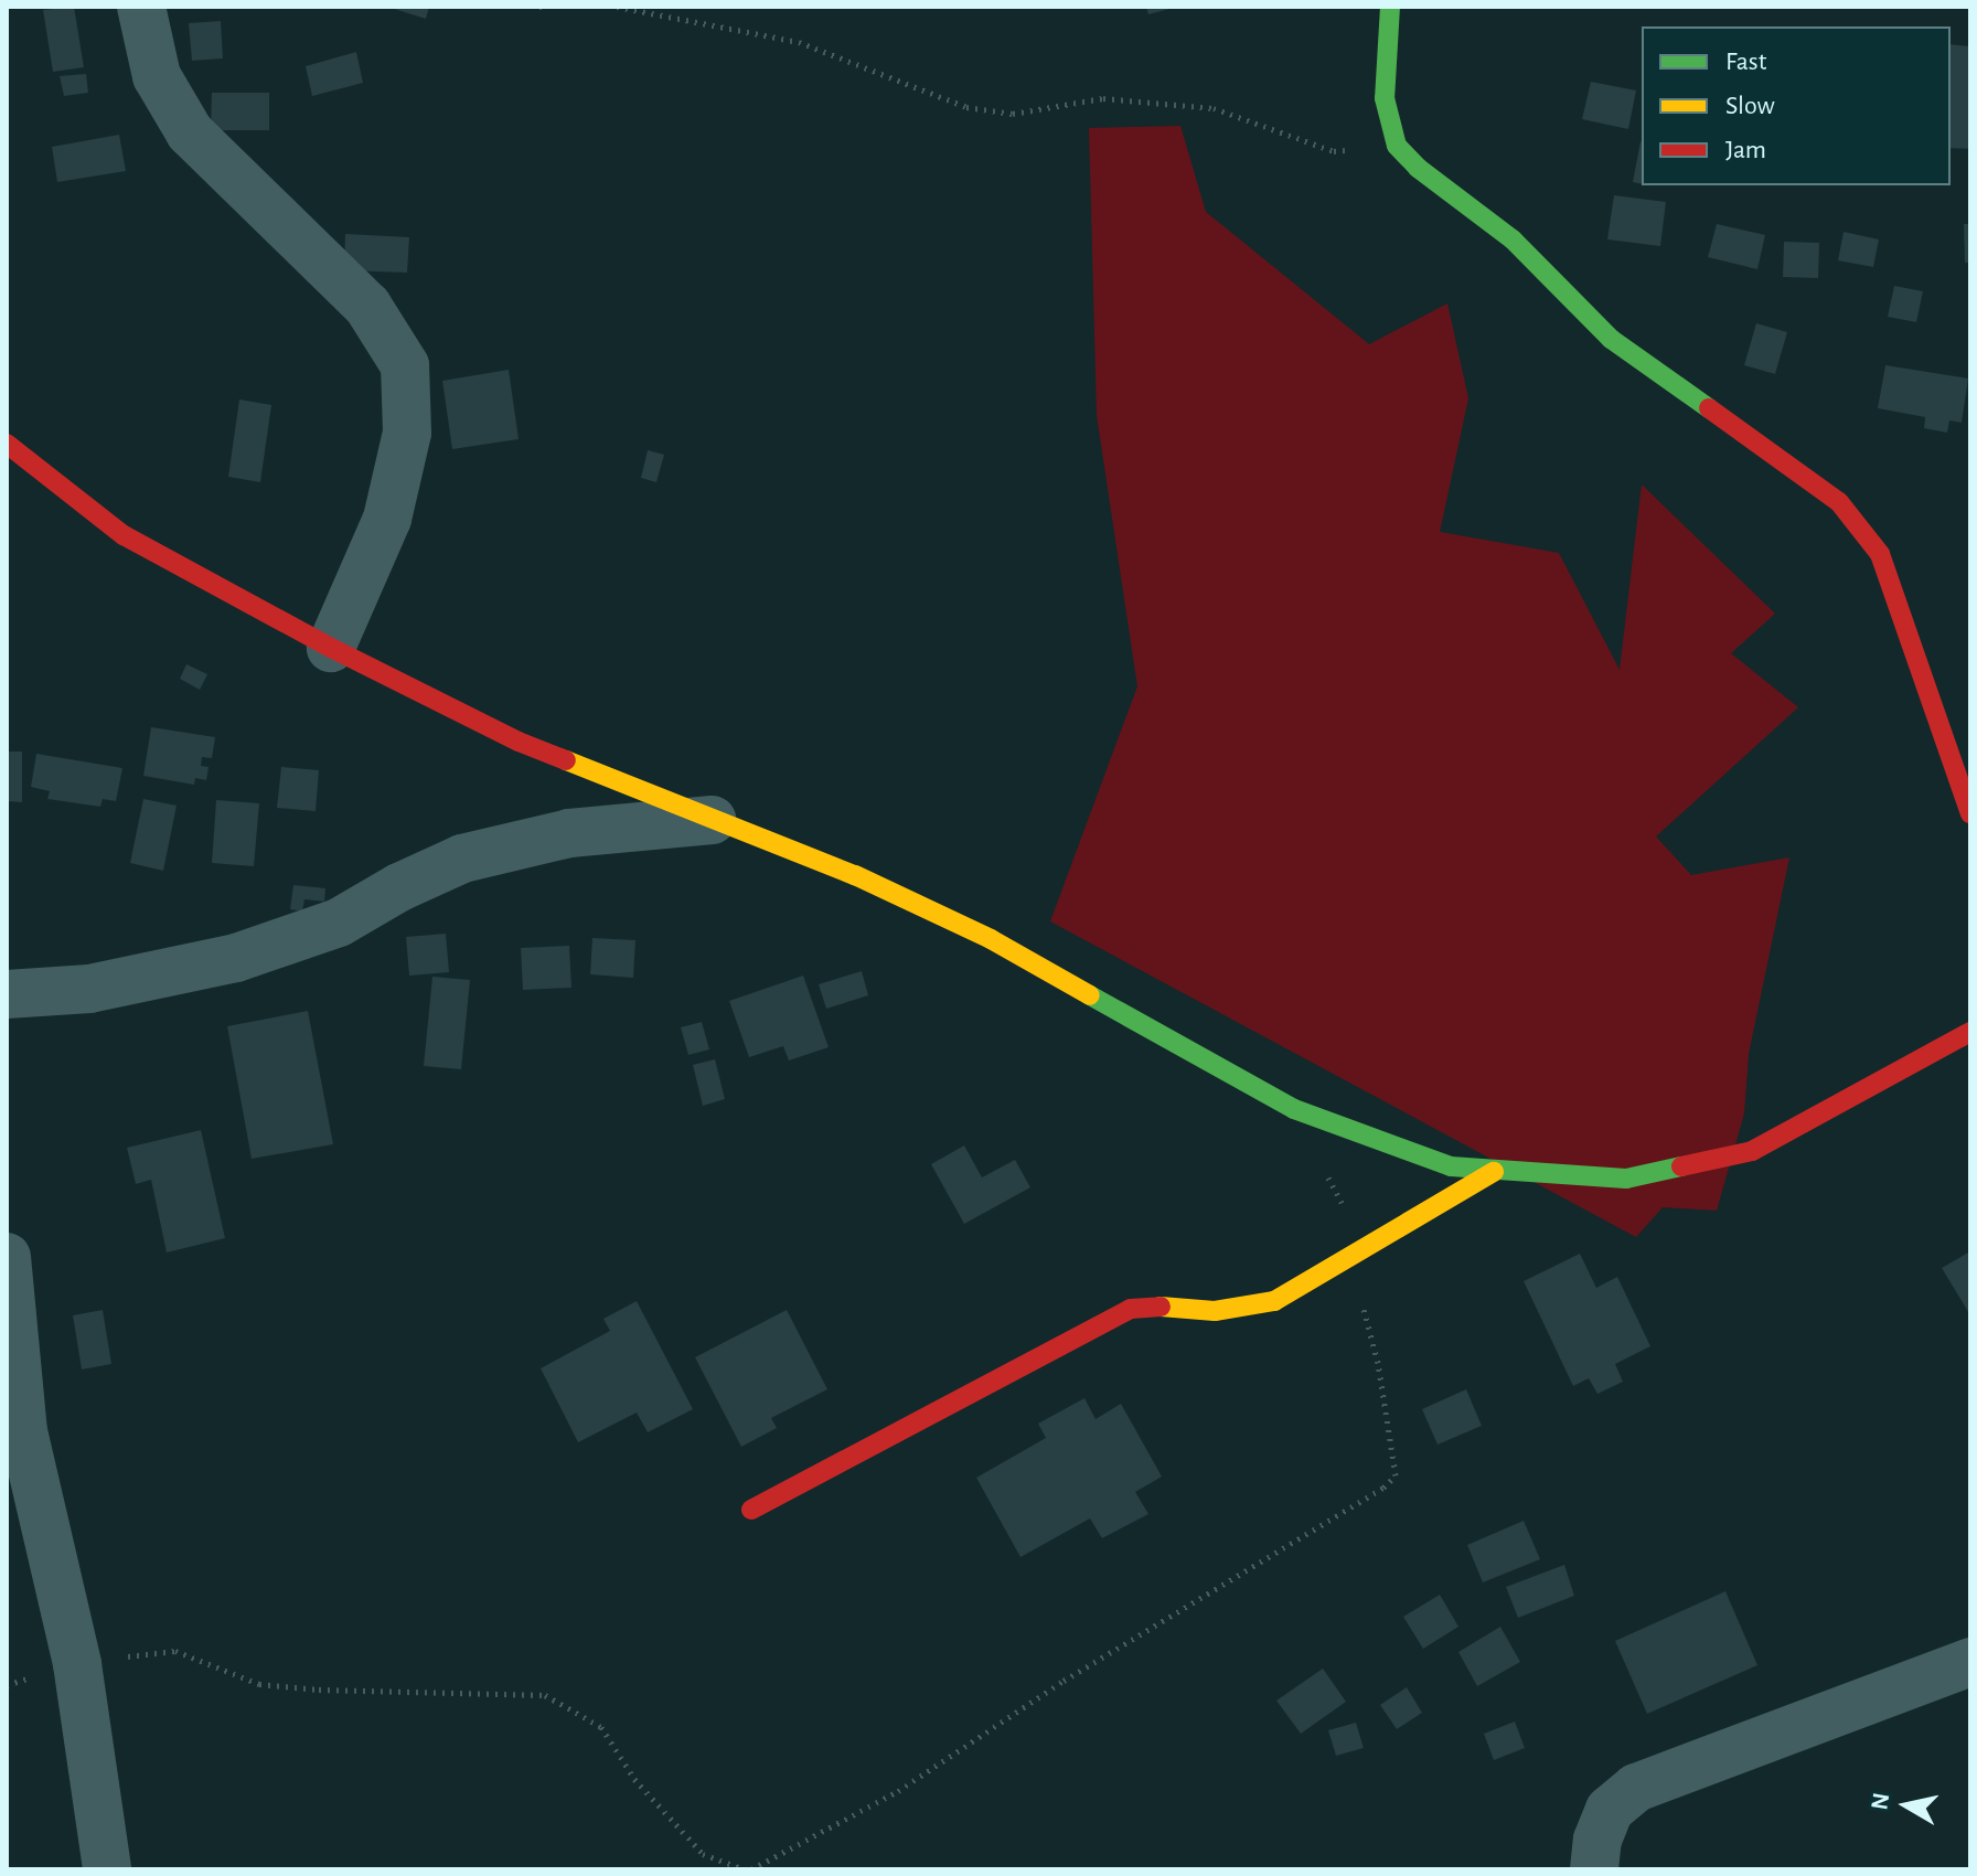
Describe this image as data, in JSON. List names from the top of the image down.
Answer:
{
  "legend": ["Fast", "Slow", "Jam"],
  "north": "left"
}
